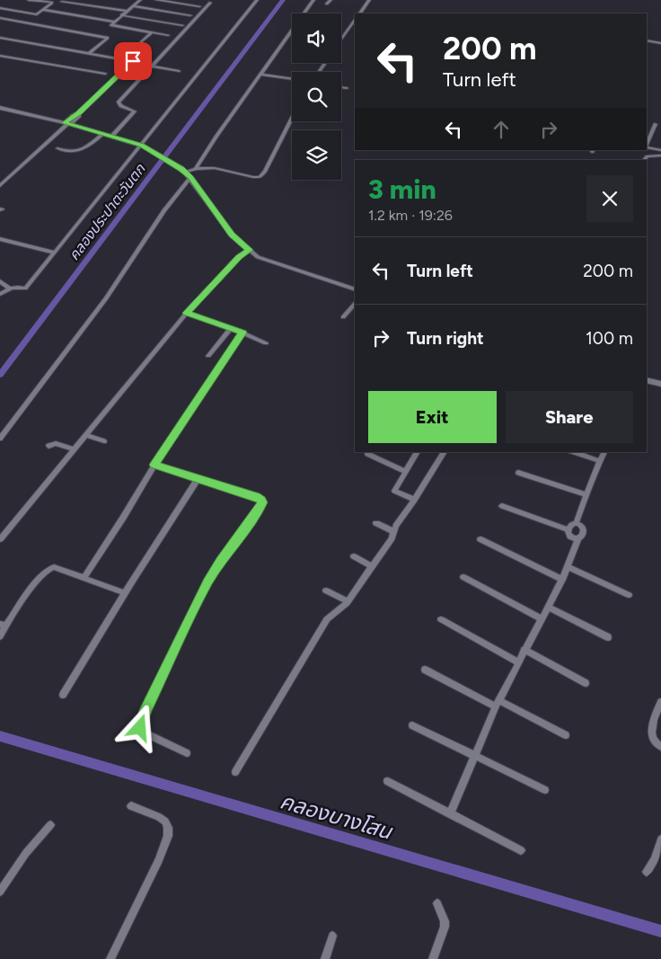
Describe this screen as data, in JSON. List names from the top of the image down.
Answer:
{
  "water": ["คลองประปาตะวันตก", "คลองบางโสน"],
  "page": {
    "turn": ["200 m", "Turn left"],
    "heading": ["3 min", "1.2 km · 19:26"],
    "list": [
      {
        "name": "Turn left",
        "value": "200 m"
      },
      {
        "name": "Turn right",
        "value": "100 m"
      }
    ],
    "buttons": ["Exit", "Share"]
  }
}
